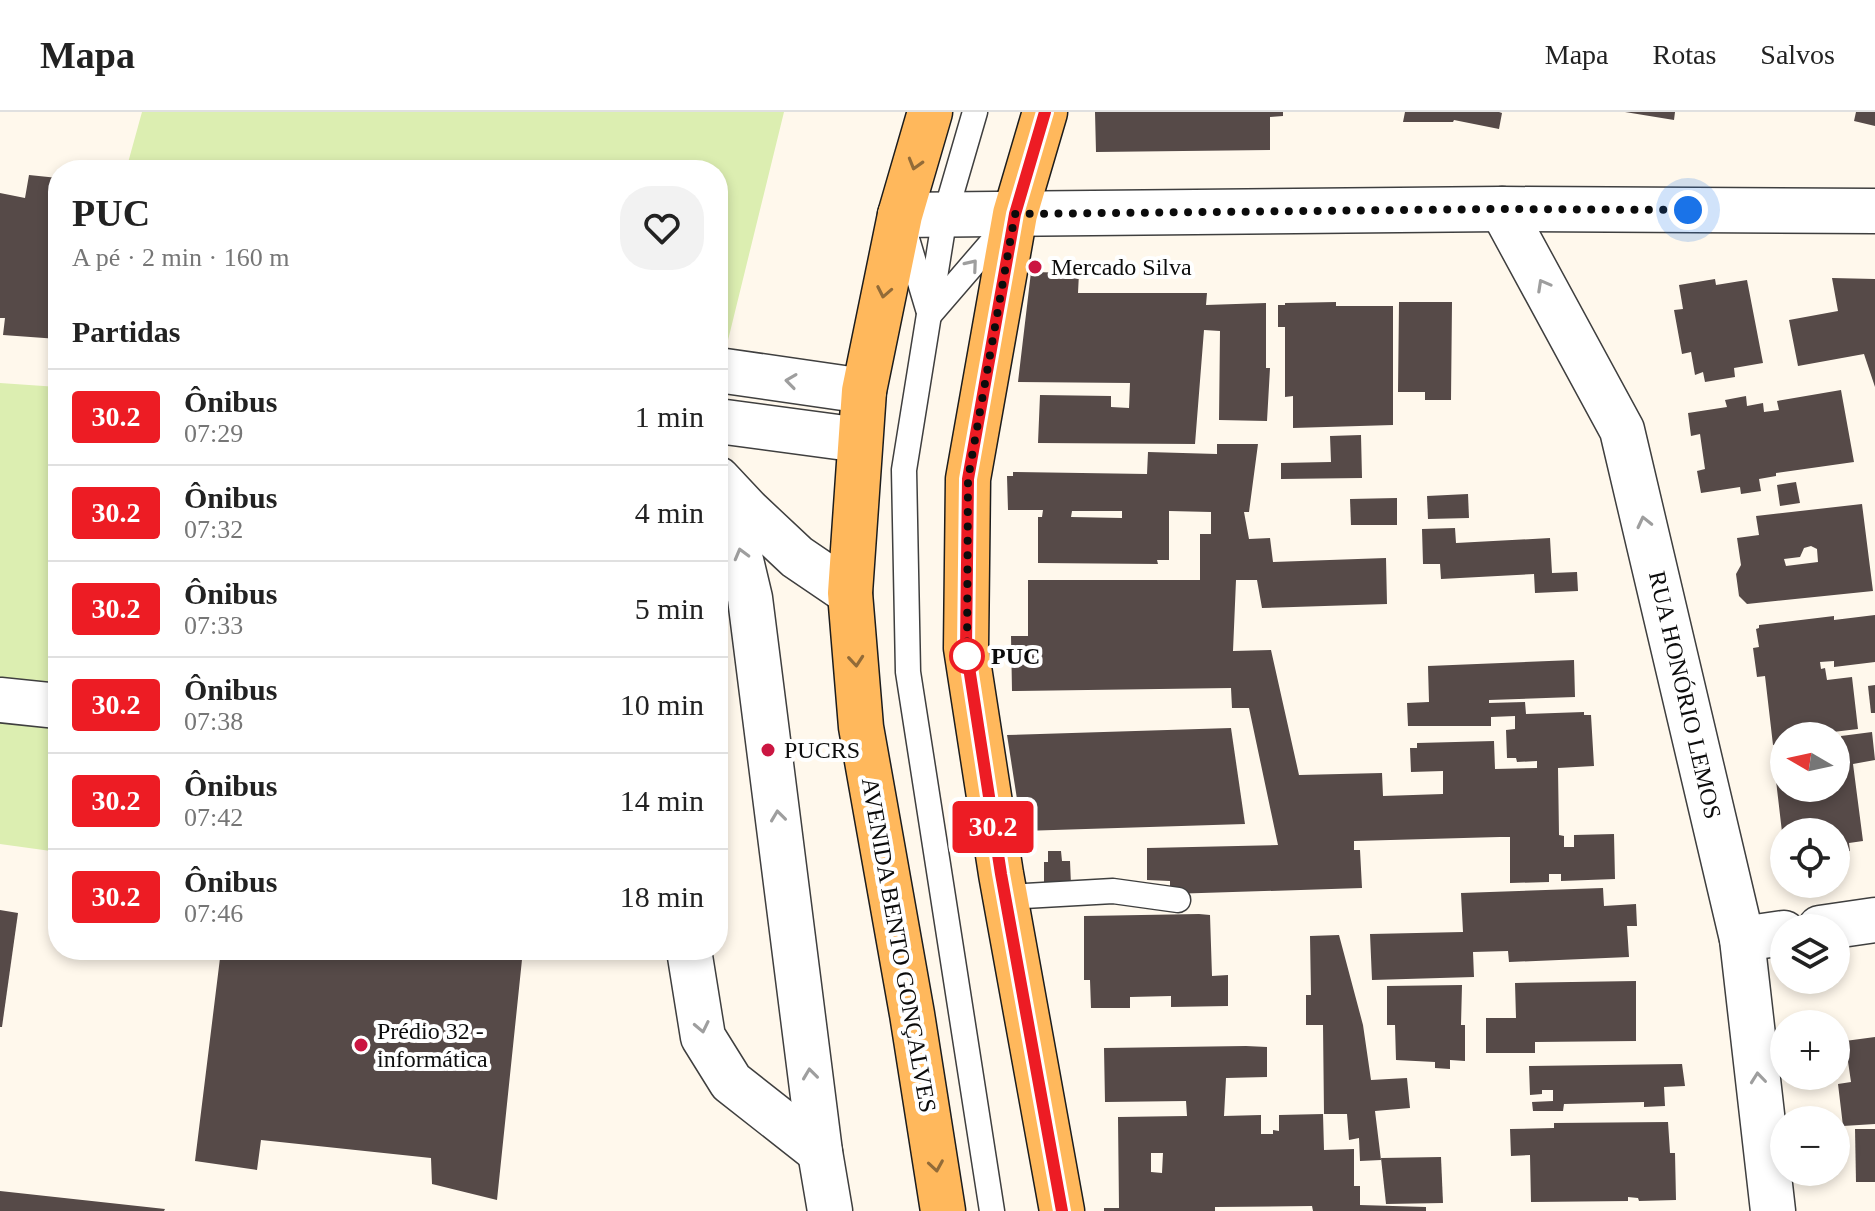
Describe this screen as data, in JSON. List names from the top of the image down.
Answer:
{
  "streets": {
    "main road": ["AVENIDA BENTO GONÇALVES"],
    "street": ["RUA HONÓRIO LEMOS"]
  },
  "one_way": ["RUA HONÓRIO LEMOS"],
  "places": [
    "Mercado Silva",
    "PUC",
    "PUCRS",
    "Prédio 32 - informática"
  ],
  "lines": ["bus line 30.2"],
  "north": "left",
  "page": {
    "header": "Mapa",
    "nav": ["Mapa", "Rotas", "Salvos"],
    "on_map": "30.2",
    "heading": [
      ["PUC", "A pé · 2 min · 160 m"],
      "Partidas"
    ],
    "list": [
      {
        "mark": "30.2",
        "name": "Ônibus",
        "note": "07:29",
        "value": "1 min"
      },
      {
        "mark": "30.2",
        "name": "Ônibus",
        "note": "07:32",
        "value": "4 min"
      },
      {
        "mark": "30.2",
        "name": "Ônibus",
        "note": "07:33",
        "value": "5 min"
      },
      {
        "mark": "30.2",
        "name": "Ônibus",
        "note": "07:38",
        "value": "10 min"
      },
      {
        "mark": "30.2",
        "name": "Ônibus",
        "note": "07:42",
        "value": "14 min"
      },
      {
        "mark": "30.2",
        "name": "Ônibus",
        "note": "07:46",
        "value": "18 min"
      }
    ],
    "map_buttons": ["+", "−"]
  }
}
